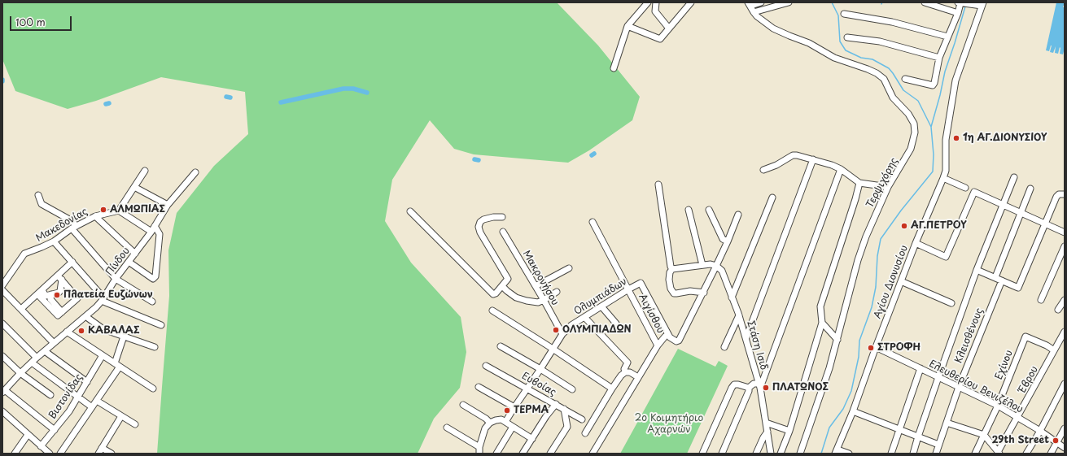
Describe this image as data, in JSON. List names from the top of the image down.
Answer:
{
  "streets": {
    "street": [
      "Τερψιχόρης",
      "Μακεδονίας",
      "Πίνδου",
      "Μακρονήσου",
      "Αγίου Διονυσίου",
      "Ολυμπιάδων",
      "Αιγίσθου",
      "Κλεισθένους",
      "Στάση Ισιδ",
      "Εχίνου",
      "Έβρου",
      "Ευβοίας",
      "Ελευθερίου Βενιζέλου",
      "Βιστονίδας"
    ]
  },
  "crossings": [
    ["Μακρονήσου", "Ολυμπιάδων"],
    ["Αγίου Διονυσίου", "Ελευθερίου Βενιζέλου"],
    ["Ολυμπιάδων", "Αιγίσθου"],
    ["Ολυμπιάδων", "Ευβοίας"],
    ["Κλεισθένους", "Ελευθερίου Βενιζέλου"],
    ["Εχίνου", "Έβρου"],
    ["Εχίνου", "Ελευθερίου Βενιζέλου"],
    ["Έβρου", "Ελευθερίου Βενιζέλου"]
  ],
  "parks": ["2ο Κοιμητήριο Αχαρνών"],
  "places": [
    "1η ΑΓ.ΔΙΟΝΥΣΙΟΥ",
    "ΑΛΜΩΠΙΑΣ",
    "ΑΓ.ΠΕΤΡΟΥ",
    "Πλατεία Ευζώνων",
    "ΟΛΥΜΠΙΑΔΩΝ",
    "ΚΑΒΑΛΑΣ",
    "ΣΤΡΟΦΗ",
    "ΠΛΑΤΩΝΟΣ",
    "ΤΕΡΜΑ",
    "29th Street"
  ],
  "scale_bar": "100 m"
}
